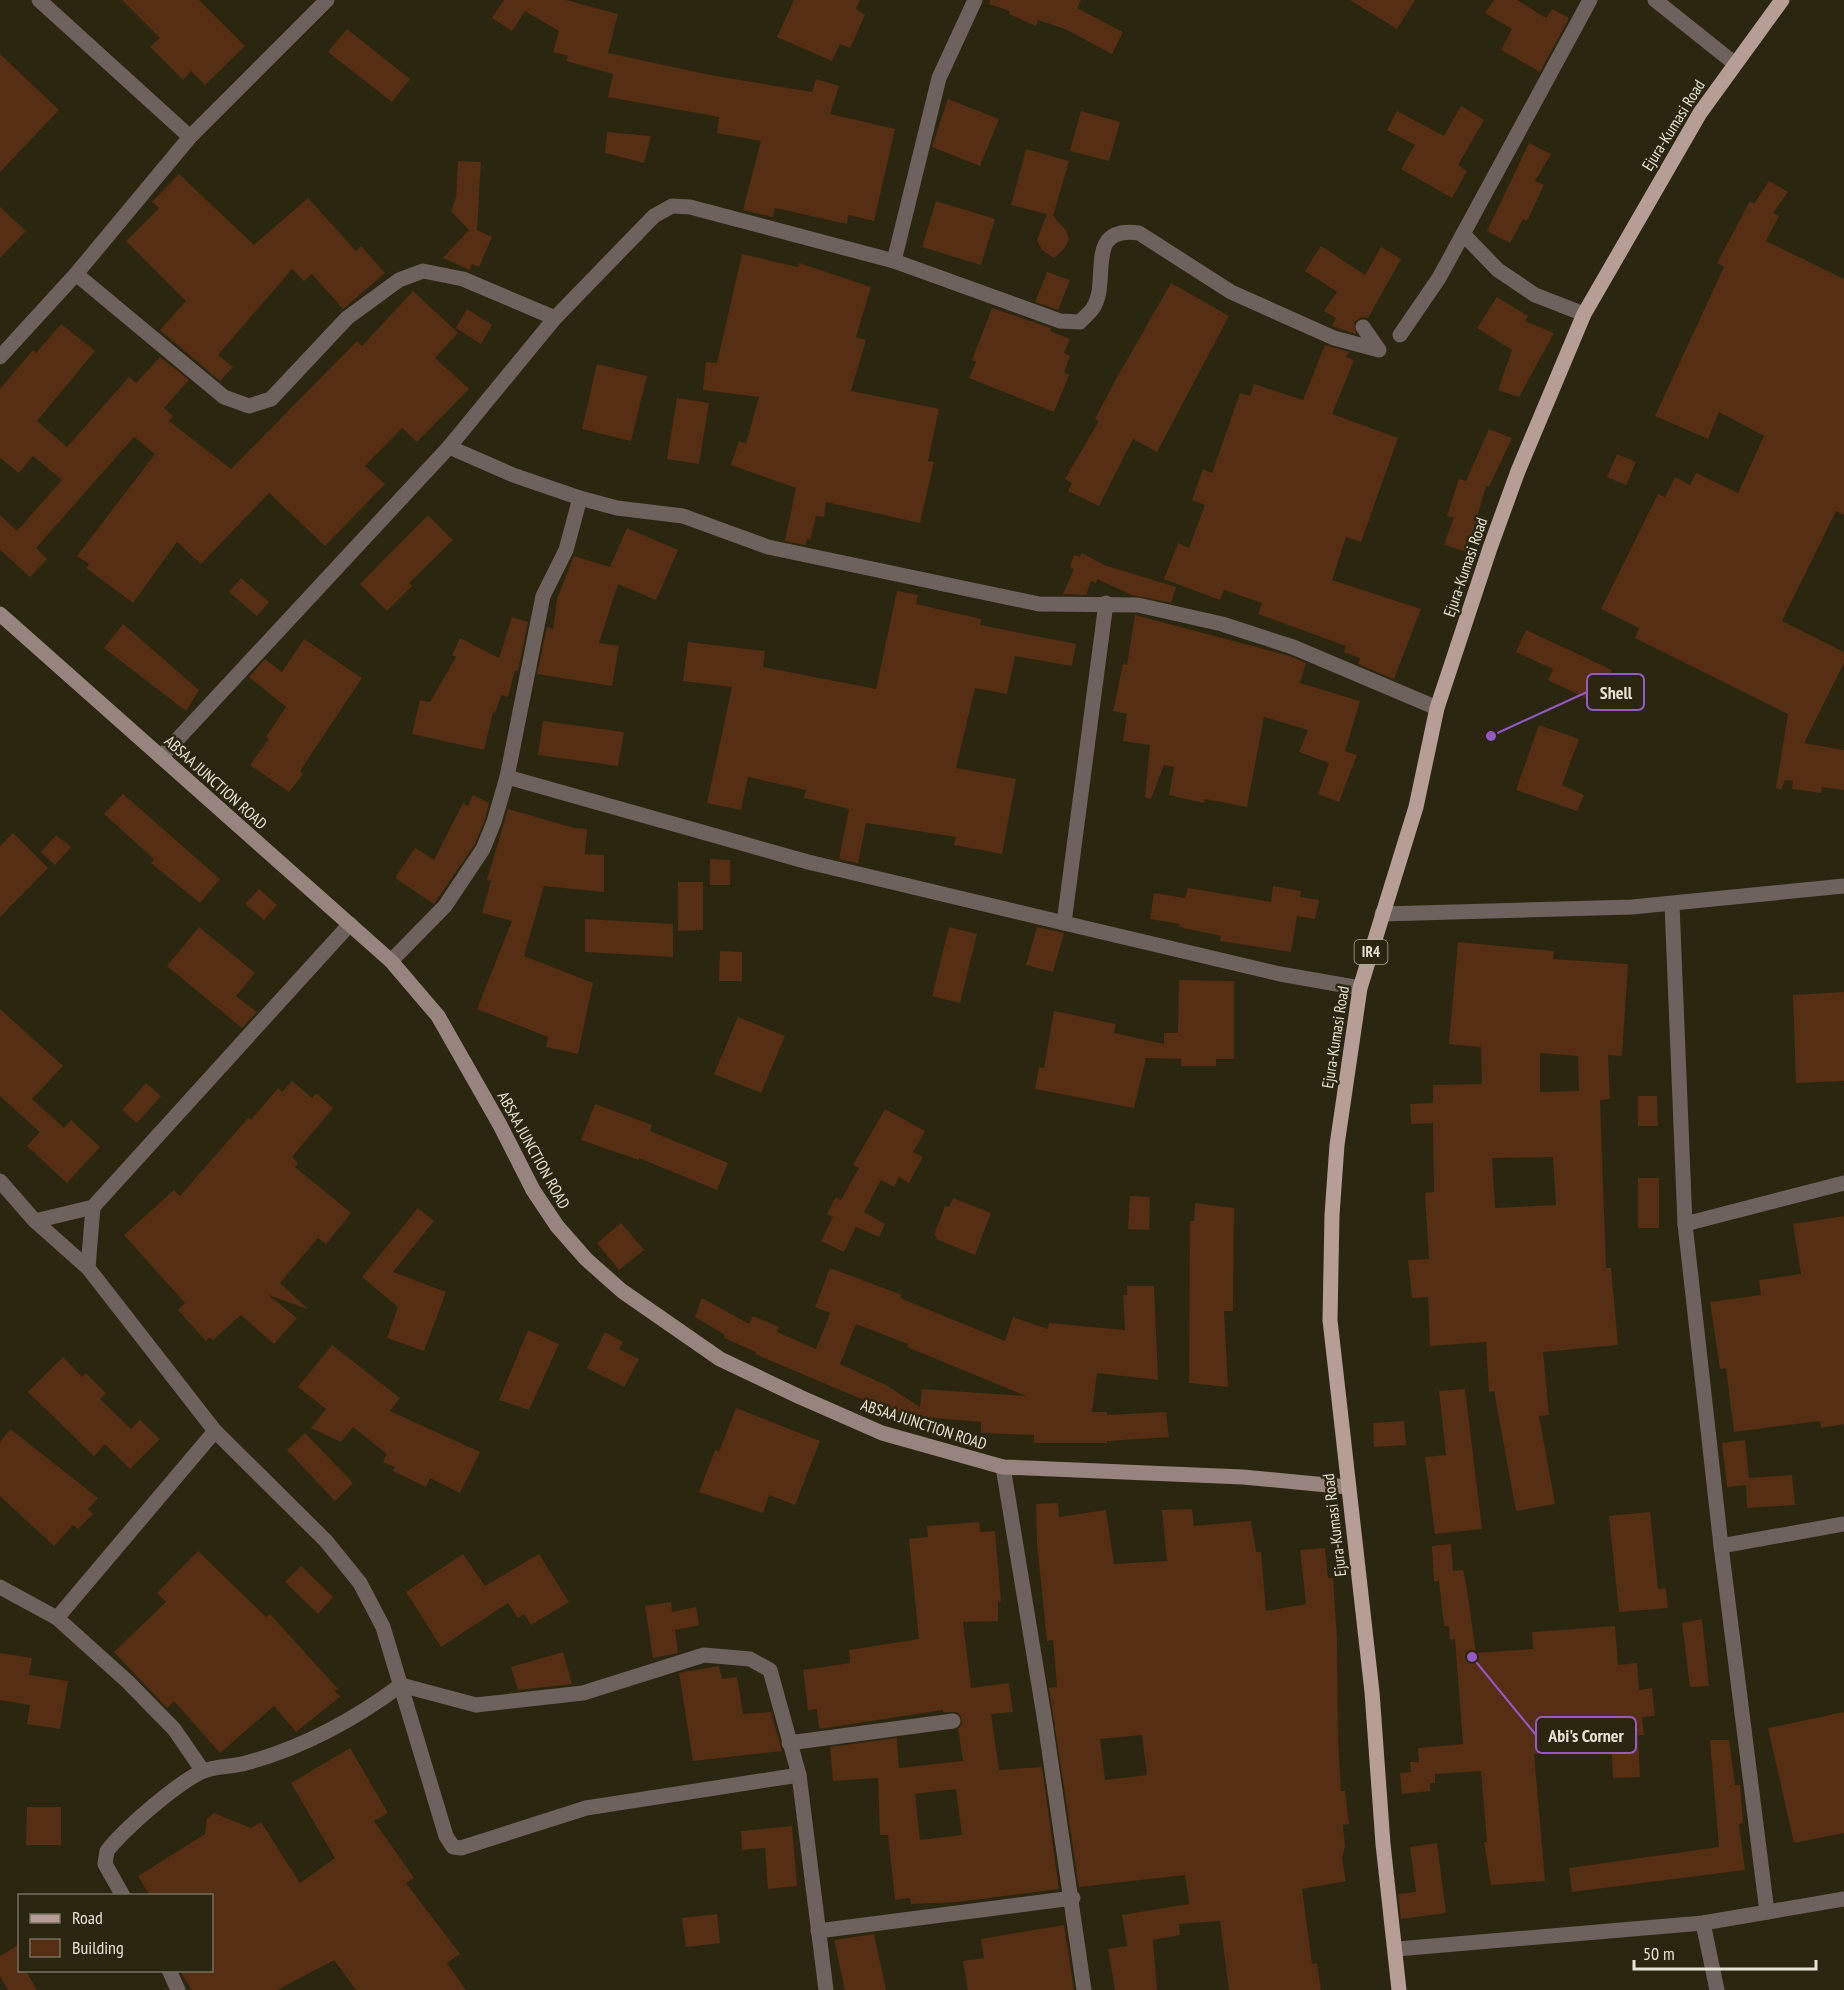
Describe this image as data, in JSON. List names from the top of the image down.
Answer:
{
  "streets": {
    "main road": ["Ejura-Kumasi Road", "IR4"],
    "street": ["ABSAA JUNCTION ROAD"]
  },
  "crossings": [
    ["Ejura-Kumasi Road", "ABSAA JUNCTION ROAD"]
  ],
  "places": ["Shell", "Abi's Corner"],
  "legend": ["Road", "Building"],
  "scale_bar": "50 m"
}
